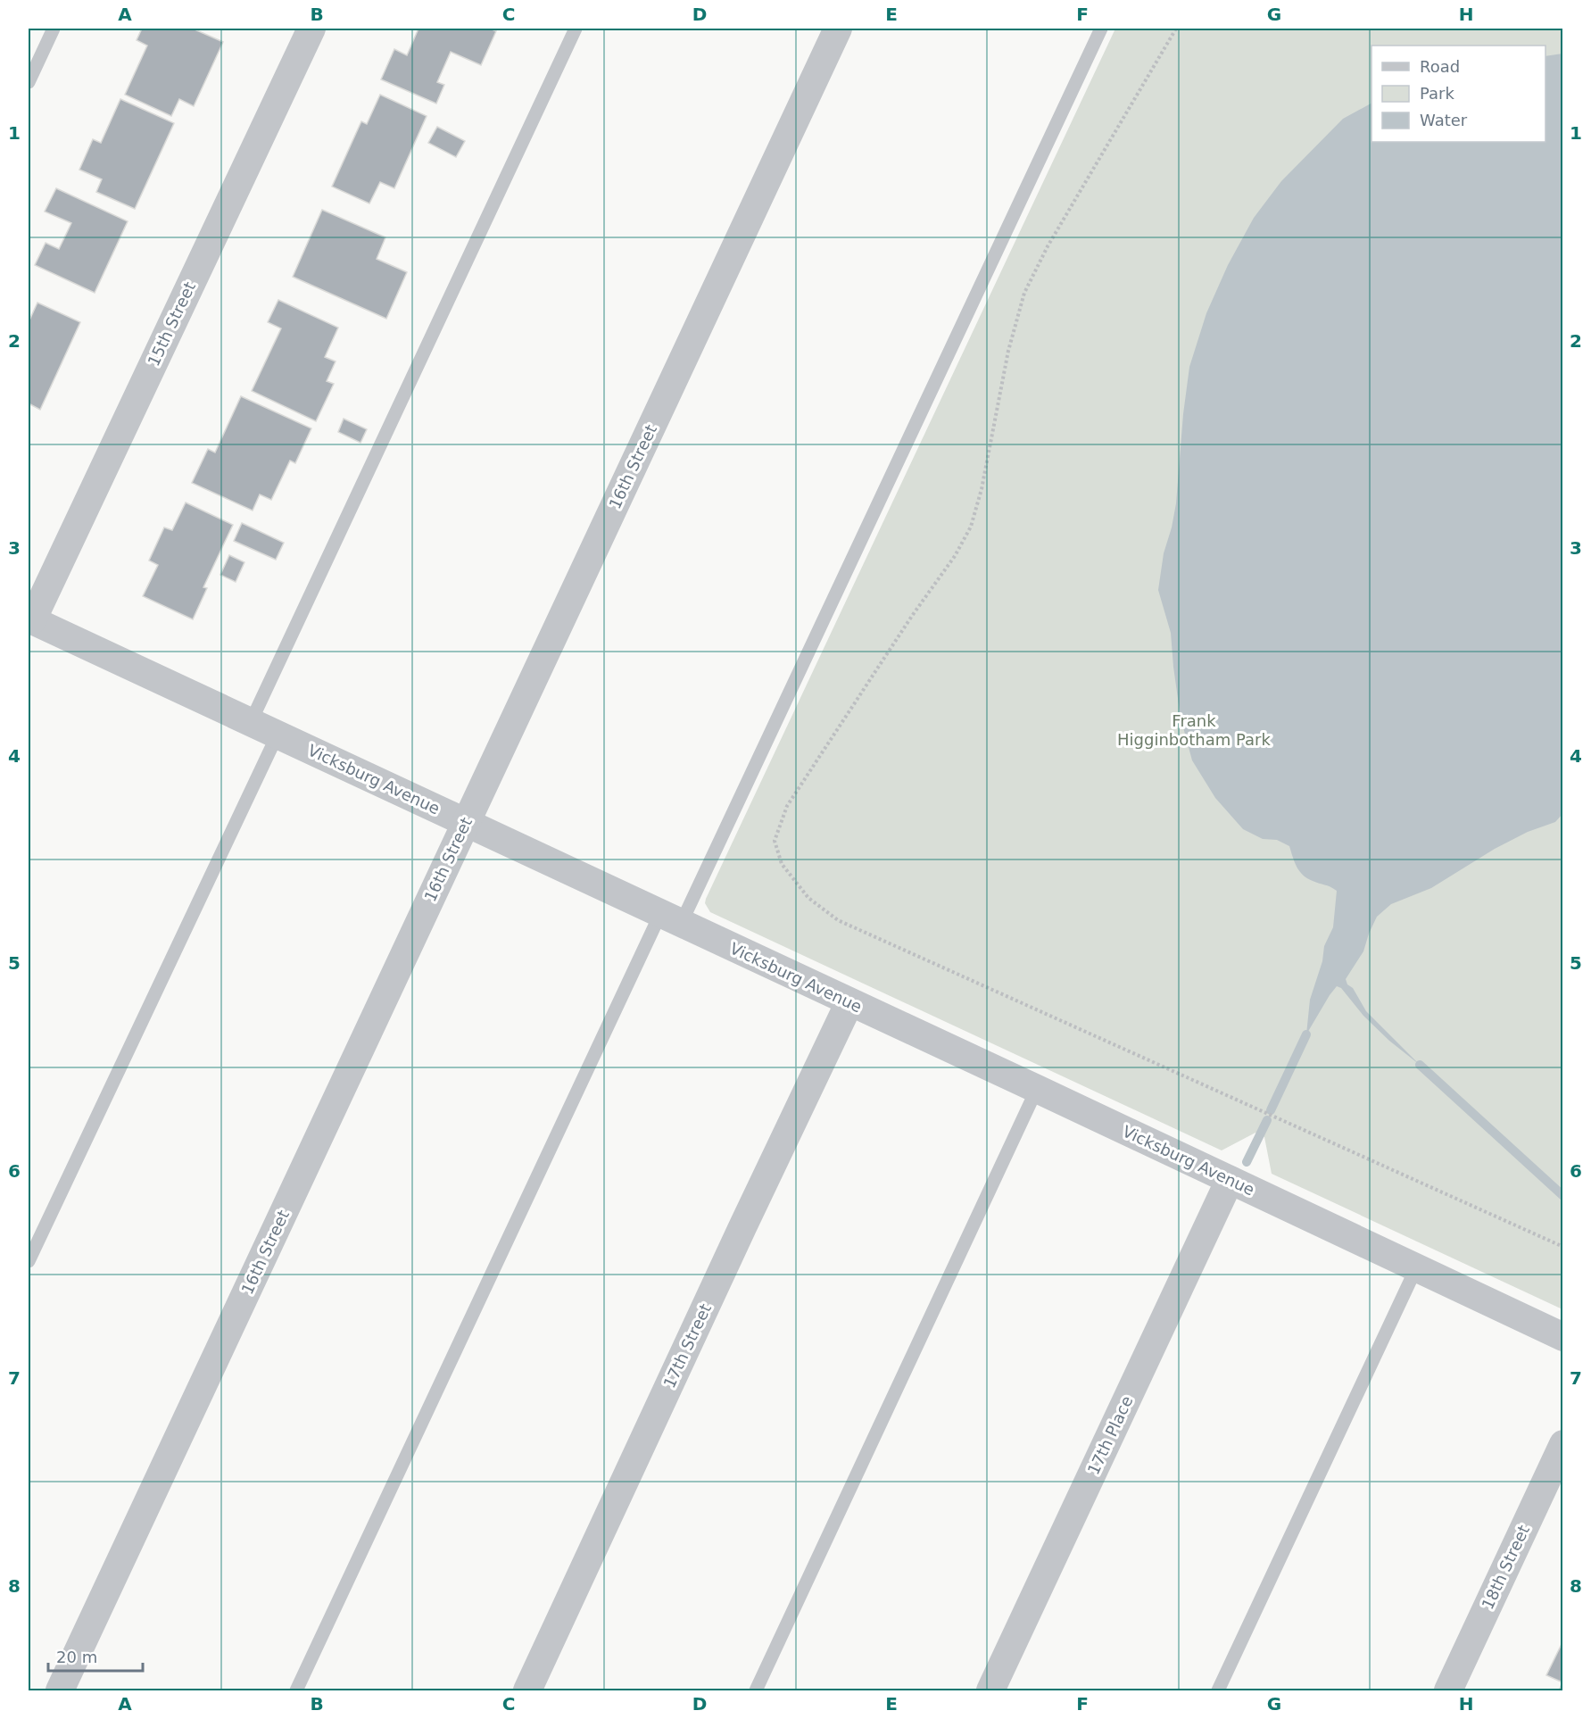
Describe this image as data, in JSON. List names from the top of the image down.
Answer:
{
  "streets": {
    "street": [
      "15th Street",
      "16th Street",
      "Vicksburg Avenue",
      "17th Street",
      "17th Place",
      "18th Street"
    ]
  },
  "crossings": [
    ["15th Street", "Vicksburg Avenue"],
    ["16th Street", "Vicksburg Avenue"],
    ["Vicksburg Avenue", "17th Street"],
    ["Vicksburg Avenue", "17th Place"]
  ],
  "parks": ["Frank Higginbotham Park"],
  "legend": ["Road", "Park", "Water"],
  "scale_bar": "20 m",
  "grid": {
    "columns": [
      "A",
      "B",
      "C",
      "D",
      "E",
      "F",
      "G",
      "H"
    ],
    "rows": [
      "1",
      "2",
      "3",
      "4",
      "5",
      "6",
      "7",
      "8"
    ]
  }
}
